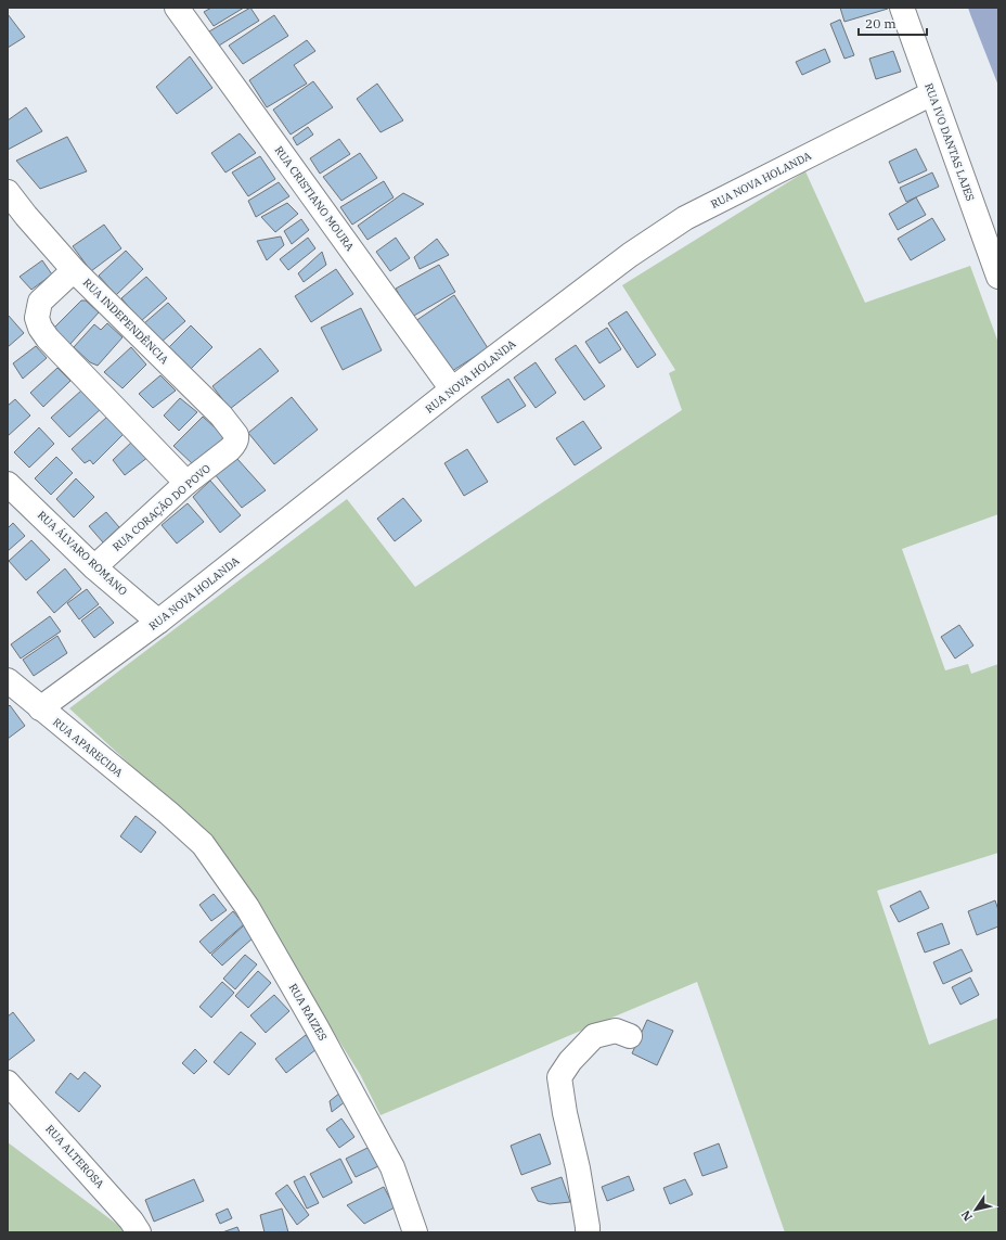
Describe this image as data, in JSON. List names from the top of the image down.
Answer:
{
  "streets": {
    "street": [
      "RUA IVO DANTAS LAJES",
      "RUA NOVA HOLANDA",
      "RUA CRISTIANO MOURA",
      "RUA INDEPENDÊNCIA",
      "RUA CORAÇÃO DO POVO",
      "RUA ÁLVARO ROMANO",
      "RUA APARECIDA",
      "RUA RAIZES",
      "RUA ALTEROSA"
    ]
  },
  "crossings": [
    ["RUA IVO DANTAS LAJES", "RUA NOVA HOLANDA"],
    ["RUA NOVA HOLANDA", "RUA CRISTIANO MOURA"],
    ["RUA NOVA HOLANDA", "RUA ÁLVARO ROMANO"],
    ["RUA NOVA HOLANDA", "RUA APARECIDA"],
    ["RUA INDEPENDÊNCIA", "RUA CORAÇÃO DO POVO"],
    ["RUA CORAÇÃO DO POVO", "RUA ÁLVARO ROMANO"],
    ["RUA APARECIDA", "RUA RAIZES"]
  ],
  "scale_bar": "20 m",
  "north": "bottom left"
}
